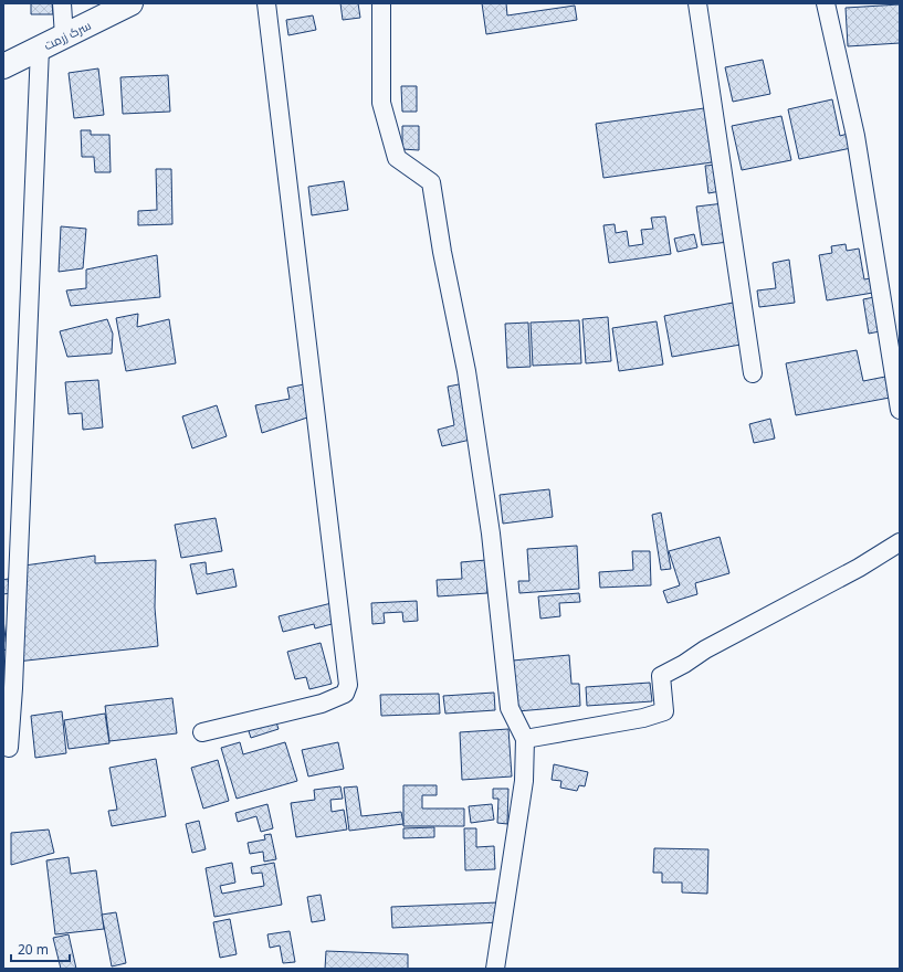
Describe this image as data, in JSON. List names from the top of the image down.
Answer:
{
  "streets": {
    "highway": ["سرک زرمت"]
  },
  "scale_bar": "20 m"
}
